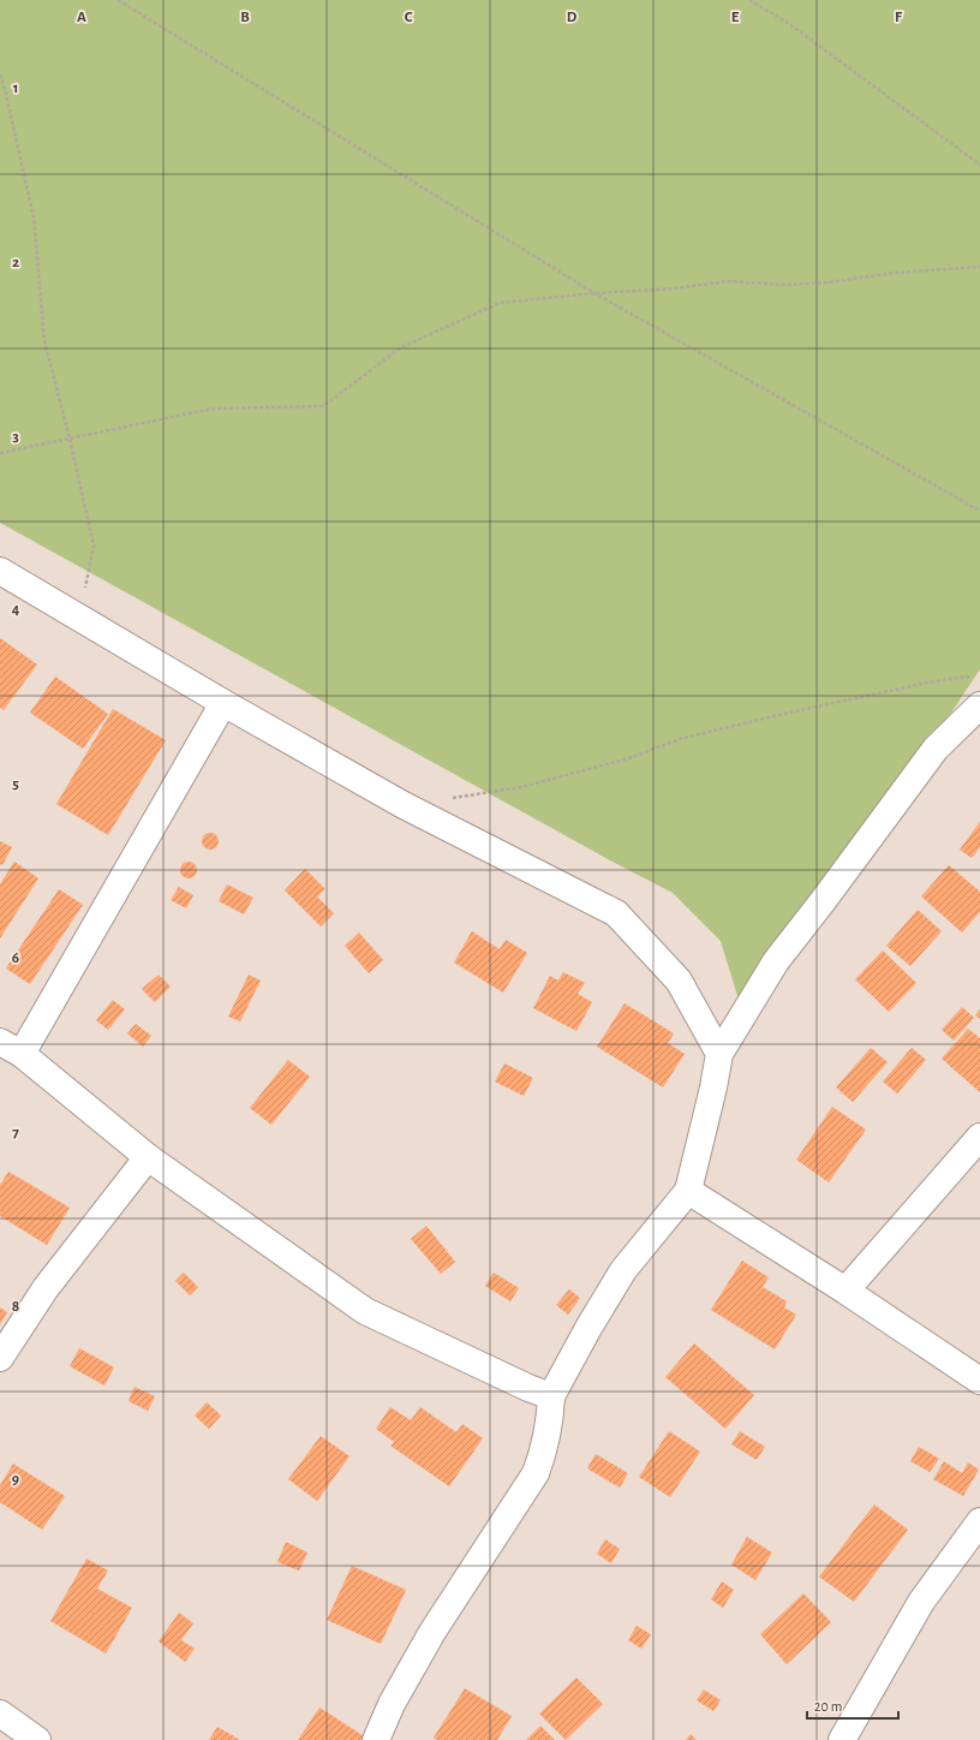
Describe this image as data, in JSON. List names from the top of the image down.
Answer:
{
  "scale_bar": "20 m",
  "grid": {
    "columns": [
      "A",
      "B",
      "C",
      "D",
      "E",
      "F"
    ],
    "rows": [
      "1",
      "2",
      "3",
      "4",
      "5",
      "6",
      "7",
      "8",
      "9"
    ]
  }
}
